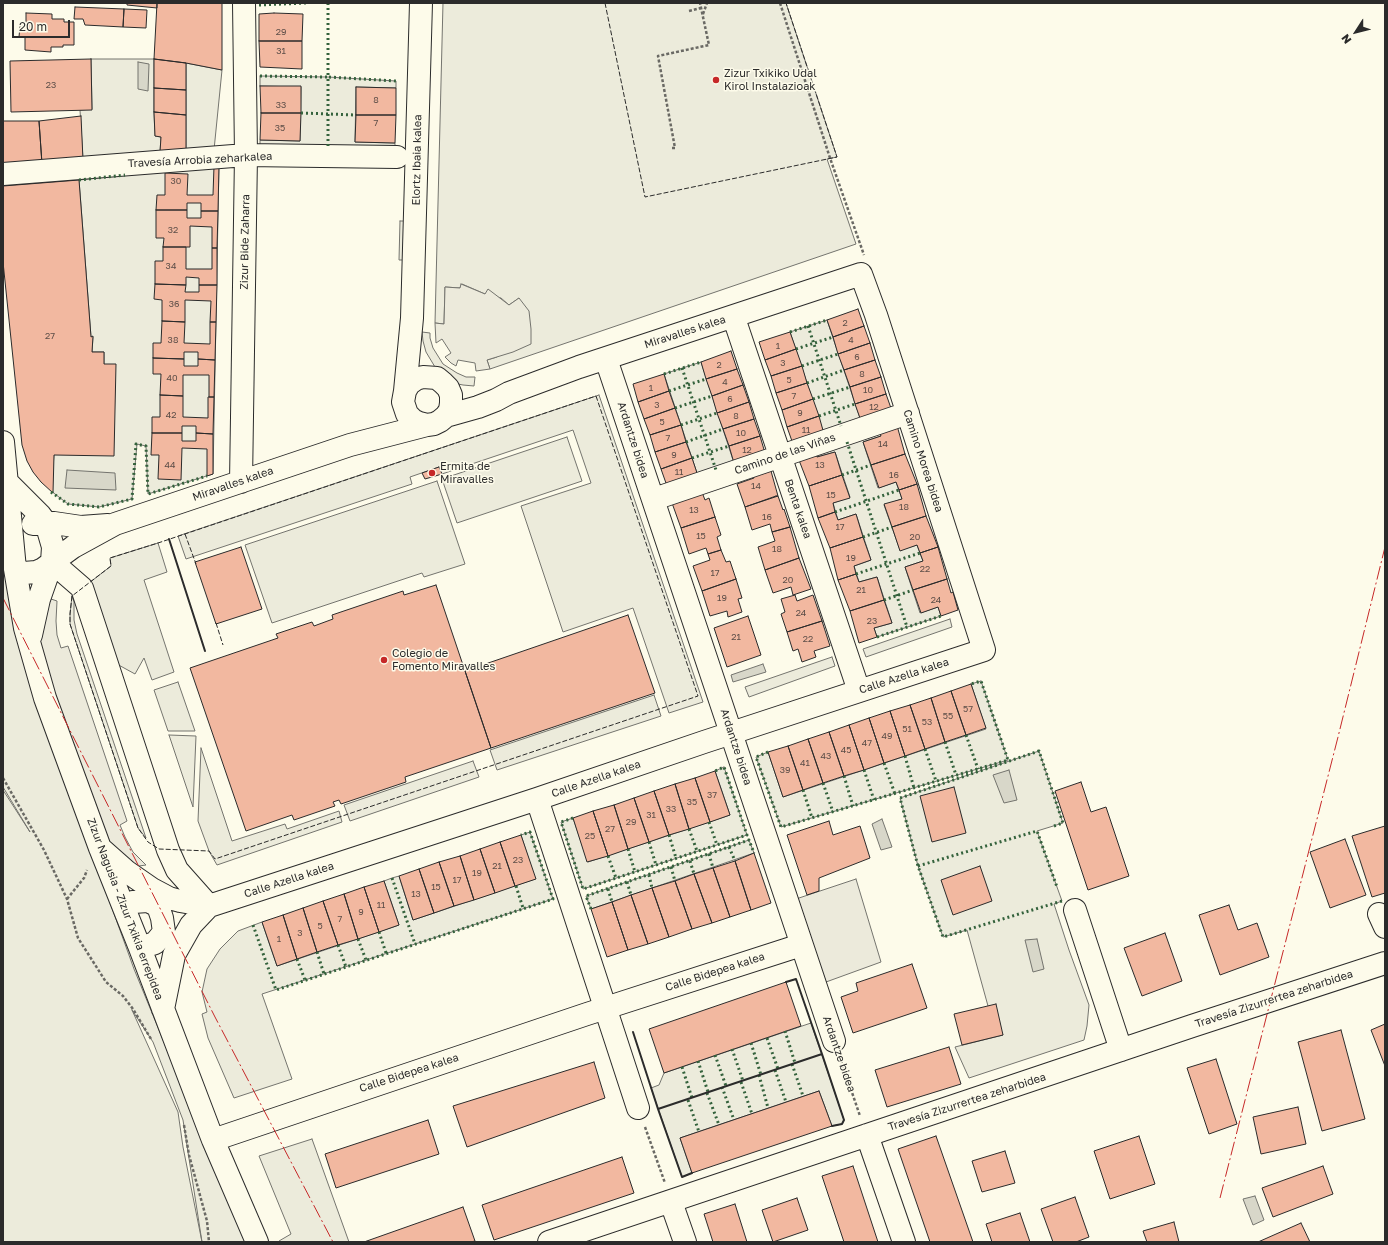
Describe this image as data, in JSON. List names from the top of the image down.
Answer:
{
  "streets": {
    "street": [
      "Travesía Arrobia zeharkalea",
      "Elortz Ibaia kalea",
      "Zizur Bide Zaharra",
      "Miravalles kalea",
      "Ardantze bidea",
      "Camino de las Viñas",
      "Camino Morea bidea",
      "Benta kalea",
      "Calle Azella kalea",
      "Zizur Nagusia - Zizur Txikia errepidea",
      "Calle Bidepea kalea",
      "Travesía Zizurrertea zeharbidea"
    ]
  },
  "crossings": [
    ["Travesía Arrobia zeharkalea", "Zizur Bide Zaharra"],
    ["Elortz Ibaia kalea", "Miravalles kalea"],
    ["Zizur Bide Zaharra", "Miravalles kalea"],
    ["Miravalles kalea", "Ardantze bidea"],
    ["Miravalles kalea", "Camino Morea bidea"],
    ["Miravalles kalea", "Zizur Nagusia - Zizur Txikia errepidea"],
    ["Ardantze bidea", "Calle Azella kalea"],
    ["Ardantze bidea", "Calle Bidepea kalea"],
    ["Ardantze bidea", "Travesía Zizurrertea zeharbidea"],
    ["Camino de las Viñas", "Camino Morea bidea"],
    ["Camino de las Viñas", "Benta kalea"],
    ["Camino Morea bidea", "Calle Azella kalea"],
    ["Benta kalea", "Calle Azella kalea"],
    ["Calle Azella kalea", "Zizur Nagusia - Zizur Txikia errepidea"],
    ["Zizur Nagusia - Zizur Txikia errepidea", "Calle Bidepea kalea"]
  ],
  "places": ["Zizur Txikiko Udal Kirol Instalazioak", "Ermita de Miravalles", "Colegio de Fomento Miravalles"],
  "house_numbers": [
    "29",
    "31",
    "23",
    "8",
    "33",
    "7",
    "35",
    "30",
    "32",
    "34",
    "36",
    "2",
    "27",
    "38",
    "4",
    "1",
    "6",
    "3",
    "2",
    "8",
    "40",
    "5",
    "4",
    "1",
    "10",
    "7",
    "6",
    "3",
    "12",
    "9",
    "42",
    "8",
    "5",
    "11",
    "10",
    "7",
    "14",
    "12",
    "9",
    "44",
    "13",
    "11",
    "16",
    "14",
    "15",
    "18",
    "13",
    "16",
    "17",
    "15",
    "20",
    "18",
    "19",
    "22",
    "17",
    "20",
    "21",
    "19",
    "24",
    "24",
    "23",
    "21",
    "22",
    "57",
    "55",
    "53",
    "51",
    "49",
    "47",
    "45",
    "43",
    "41",
    "39",
    "37",
    "35",
    "33",
    "31",
    "29",
    "27",
    "25",
    "23",
    "21",
    "19",
    "17",
    "15",
    "13",
    "11",
    "9",
    "7",
    "5",
    "3",
    "1"
  ],
  "scale_bar": "20 m",
  "north": "bottom left"
}
